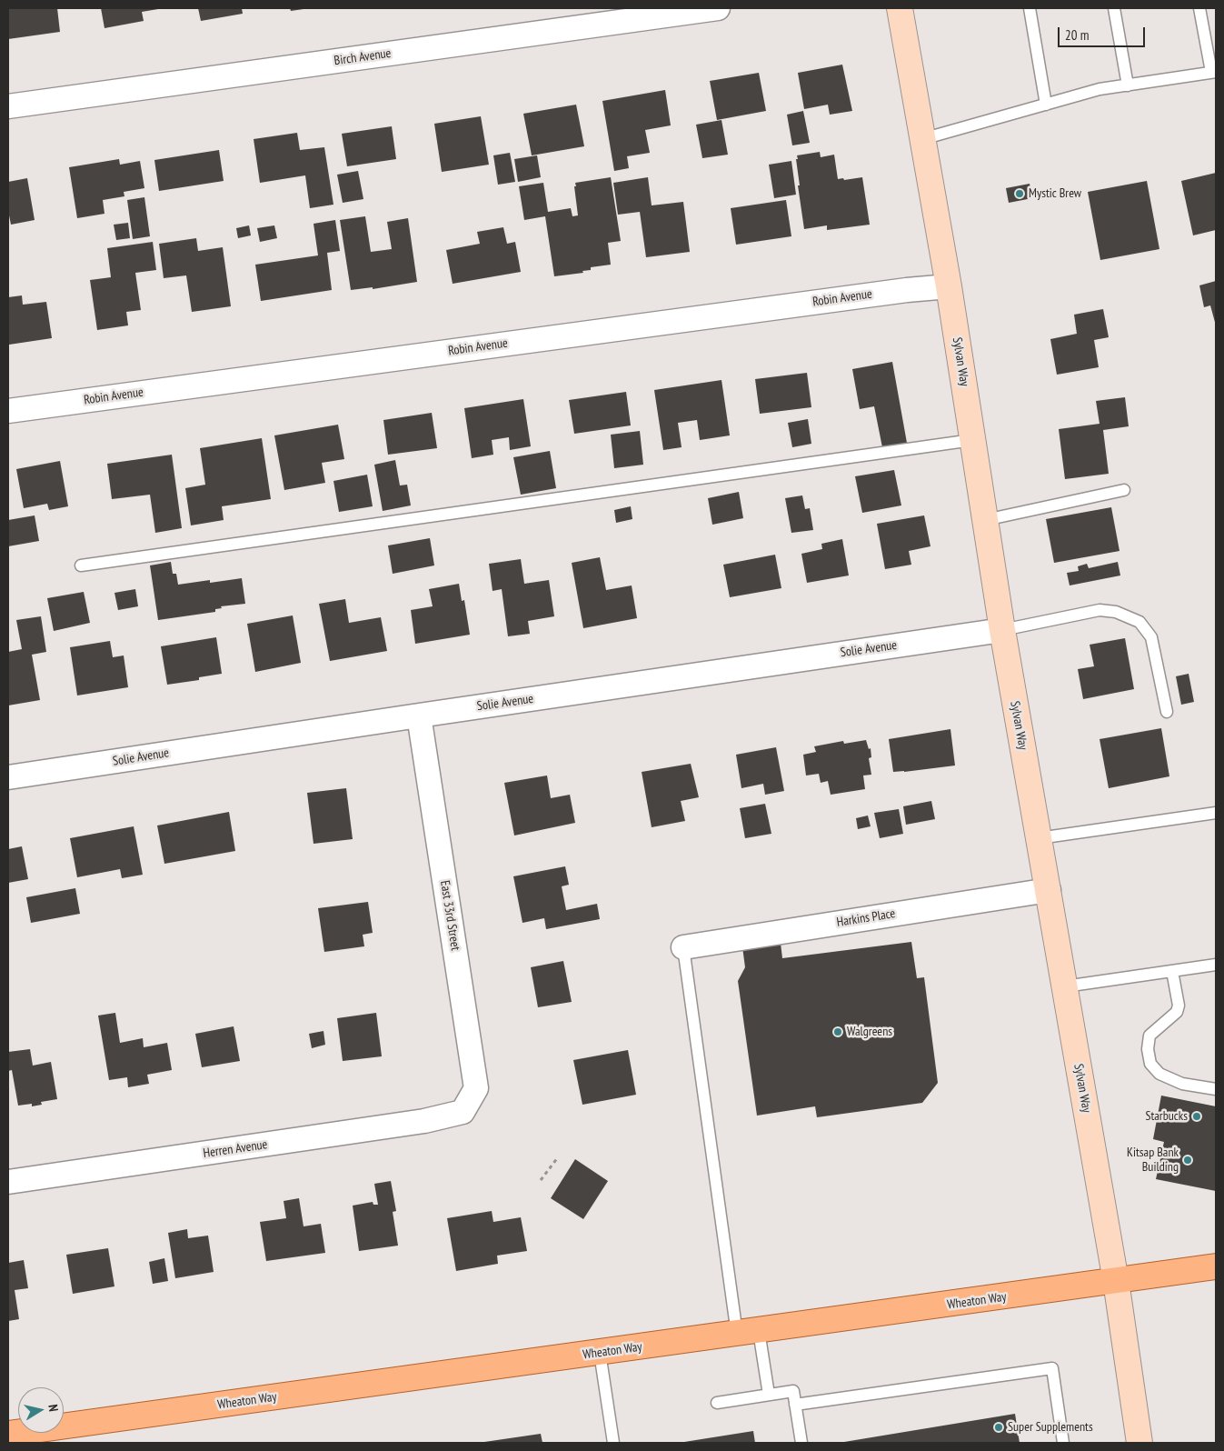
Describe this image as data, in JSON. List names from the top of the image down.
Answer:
{
  "streets": {
    "main road": ["Sylvan Way", "Wheaton Way"],
    "street": [
      "Birch Avenue",
      "Robin Avenue",
      "Solie Avenue",
      "East 33rd Street",
      "Harkins Place",
      "Herren Avenue"
    ]
  },
  "crossings": [
    ["Robin Avenue", "Sylvan Way"],
    ["Sylvan Way", "Solie Avenue"],
    ["Sylvan Way", "Harkins Place"],
    ["Sylvan Way", "Wheaton Way"],
    ["Solie Avenue", "East 33rd Street"],
    ["East 33rd Street", "Herren Avenue"]
  ],
  "places": [
    "Mystic Brew",
    "Walgreens",
    "Starbucks",
    "Kitsap Bank Building",
    "Super Supplements"
  ],
  "scale_bar": "20 m",
  "north": "right"
}
